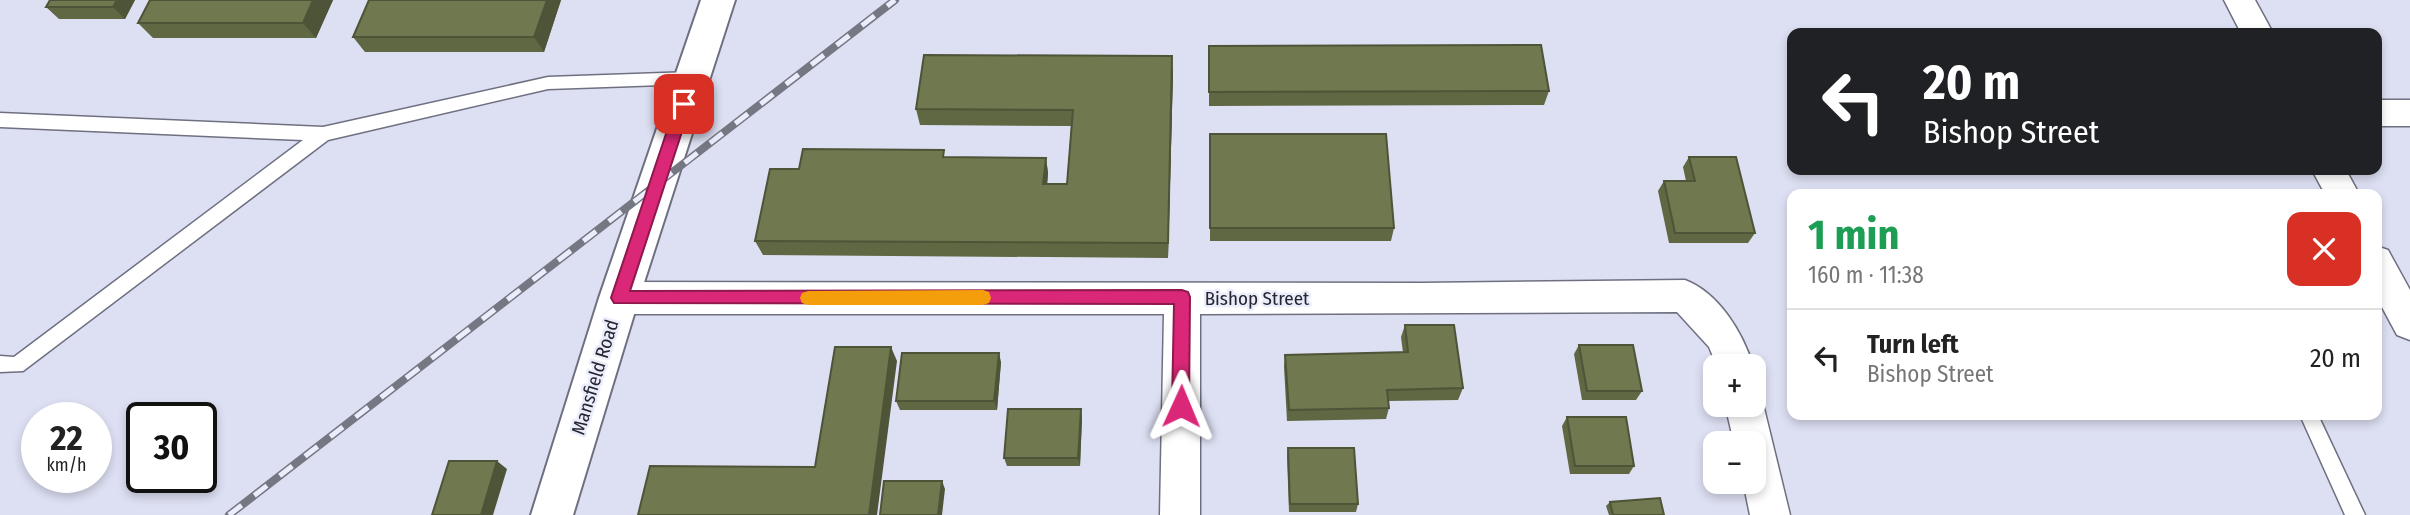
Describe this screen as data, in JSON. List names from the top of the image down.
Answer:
{
  "streets": {
    "main road": ["Mansfield Road"],
    "street": ["Bishop Street"]
  },
  "crossings": [
    ["Bishop Street", "Mansfield Road"]
  ],
  "page": {
    "turn": ["20 m", "Bishop Street"],
    "heading": ["1 min", "160 m · 11:38"],
    "list": [
      {
        "name": "Turn left",
        "note": "Bishop Street",
        "value": "20 m"
      }
    ],
    "map_buttons": ["+", "−"],
    "speed": "22 km/h",
    "limit": "30"
  }
}
